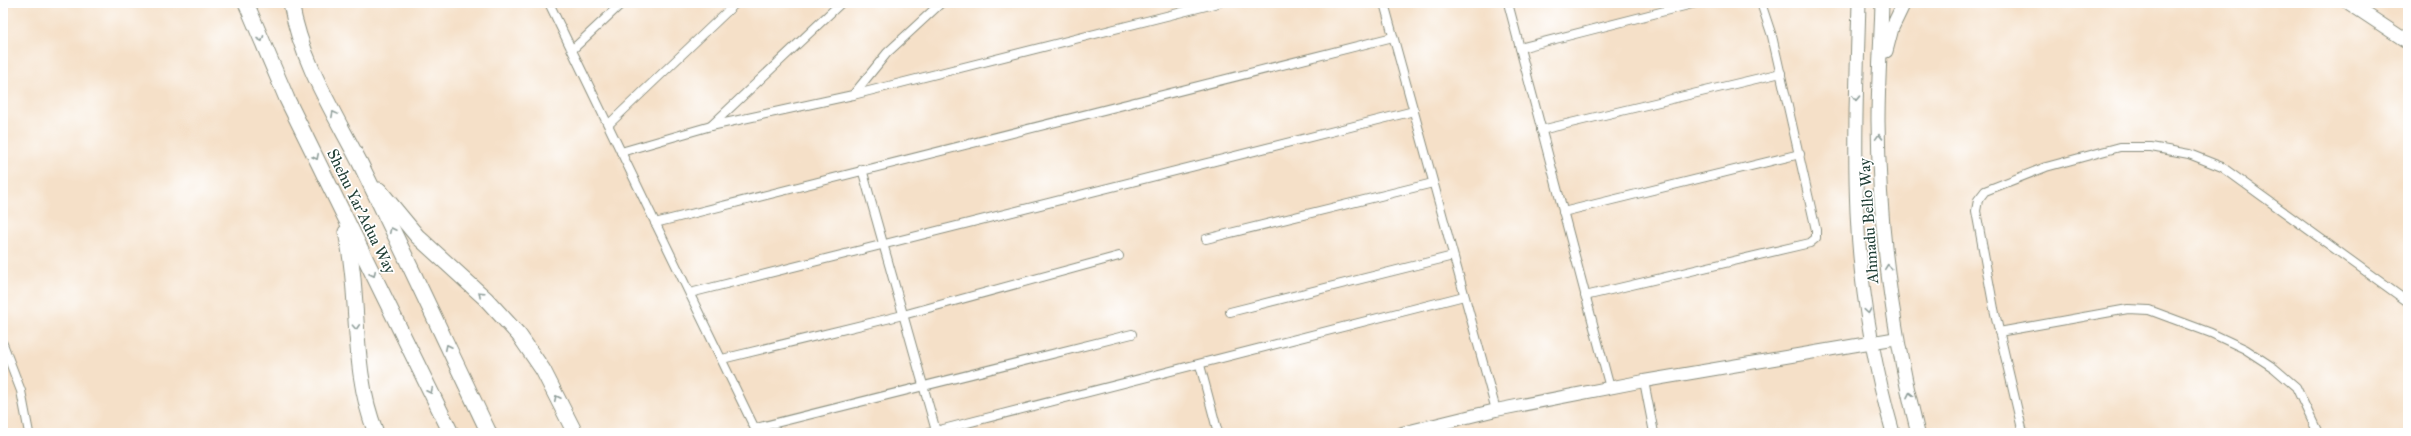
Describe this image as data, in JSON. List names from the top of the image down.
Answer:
{
  "streets": {
    "highway": ["Shehu Yar'Adua Way"],
    "main road": ["Ahmadu Bello Way"]
  }
}
